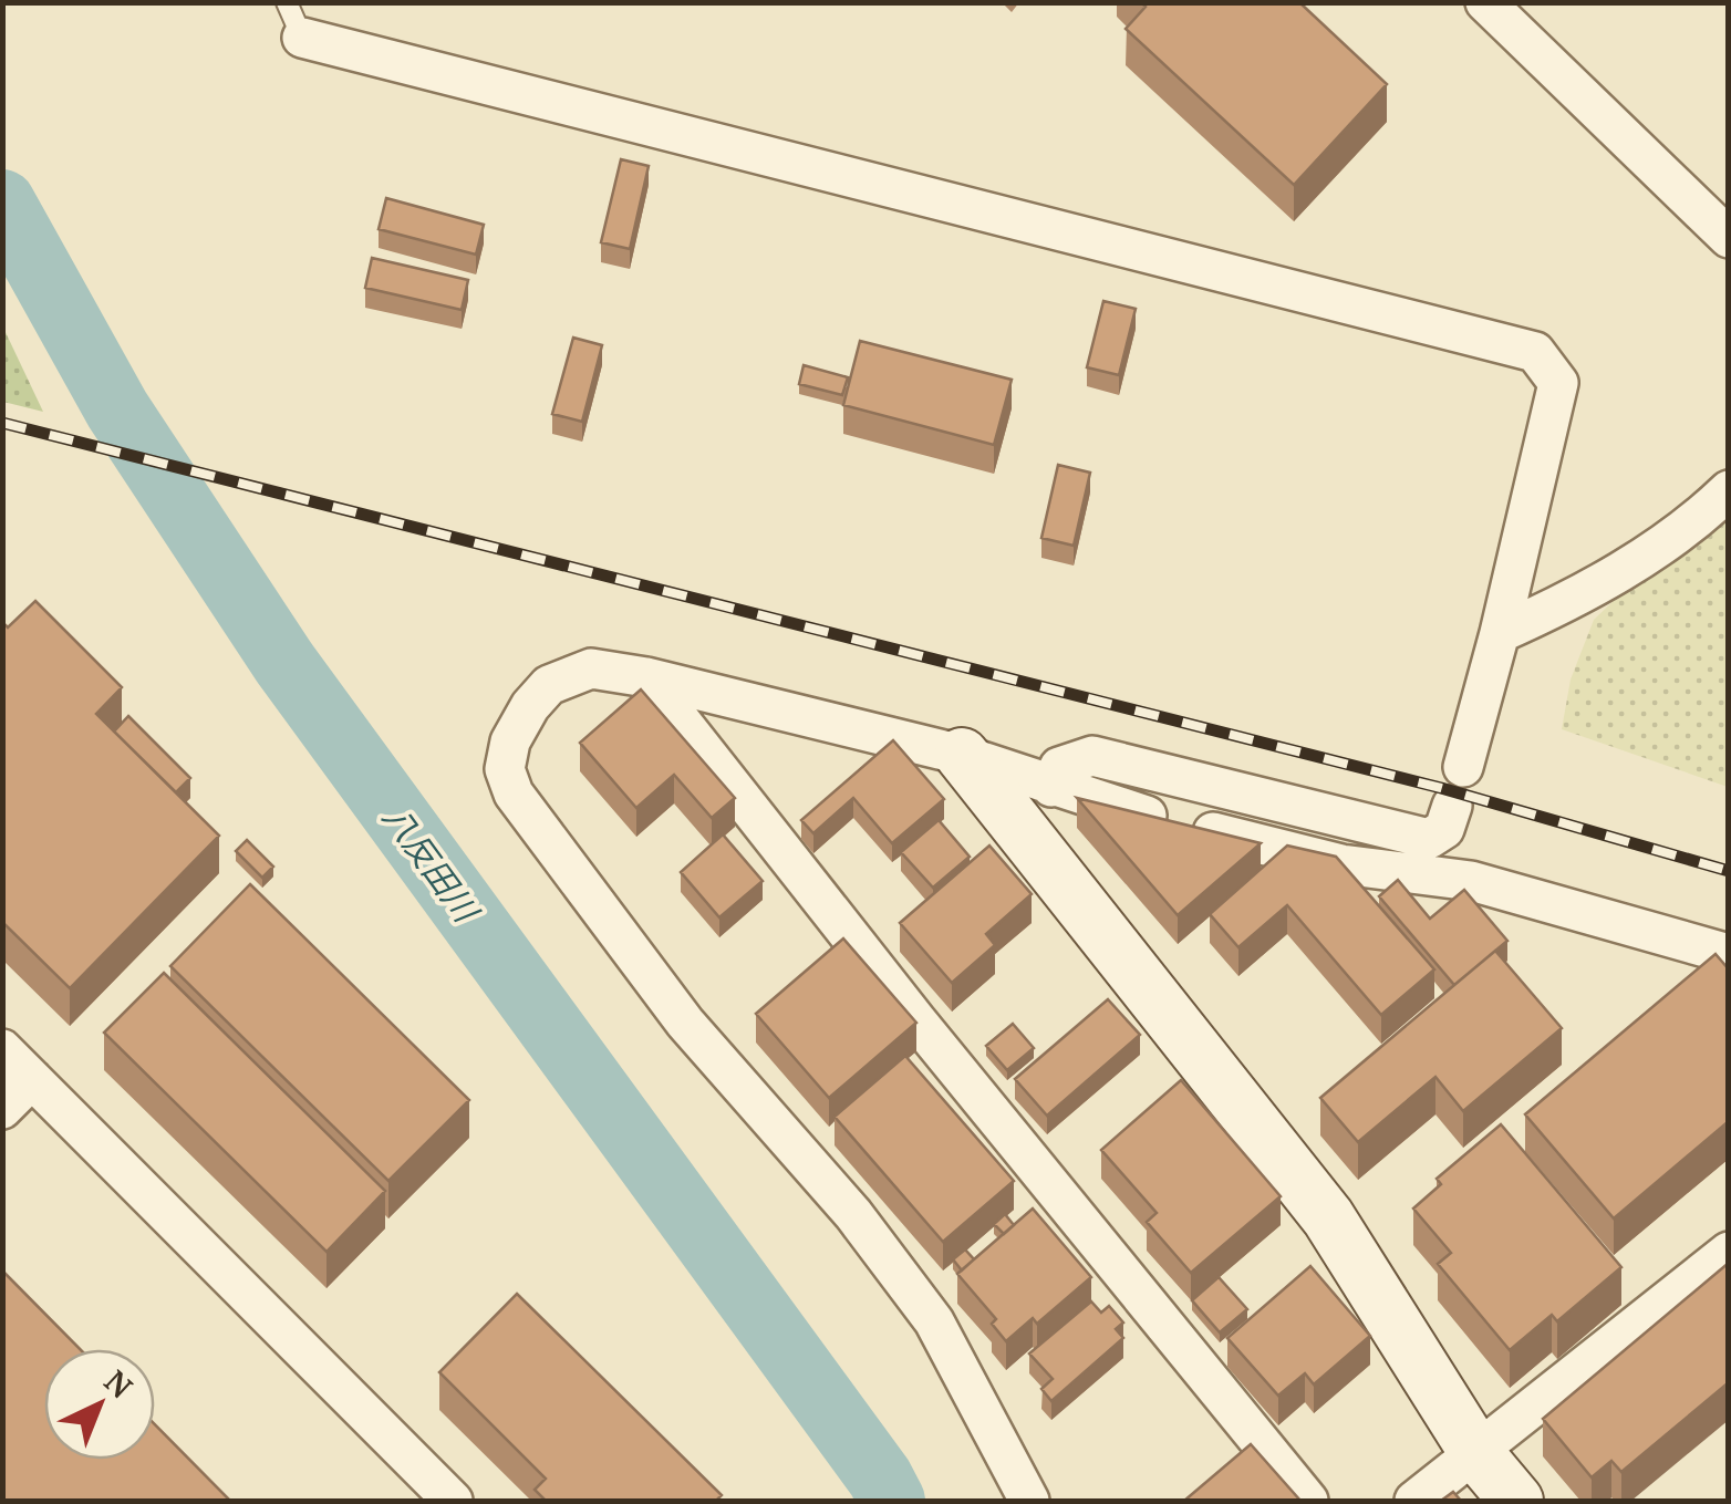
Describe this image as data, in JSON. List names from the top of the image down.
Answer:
{
  "water": ["八反田川"],
  "north": "top right"
}
